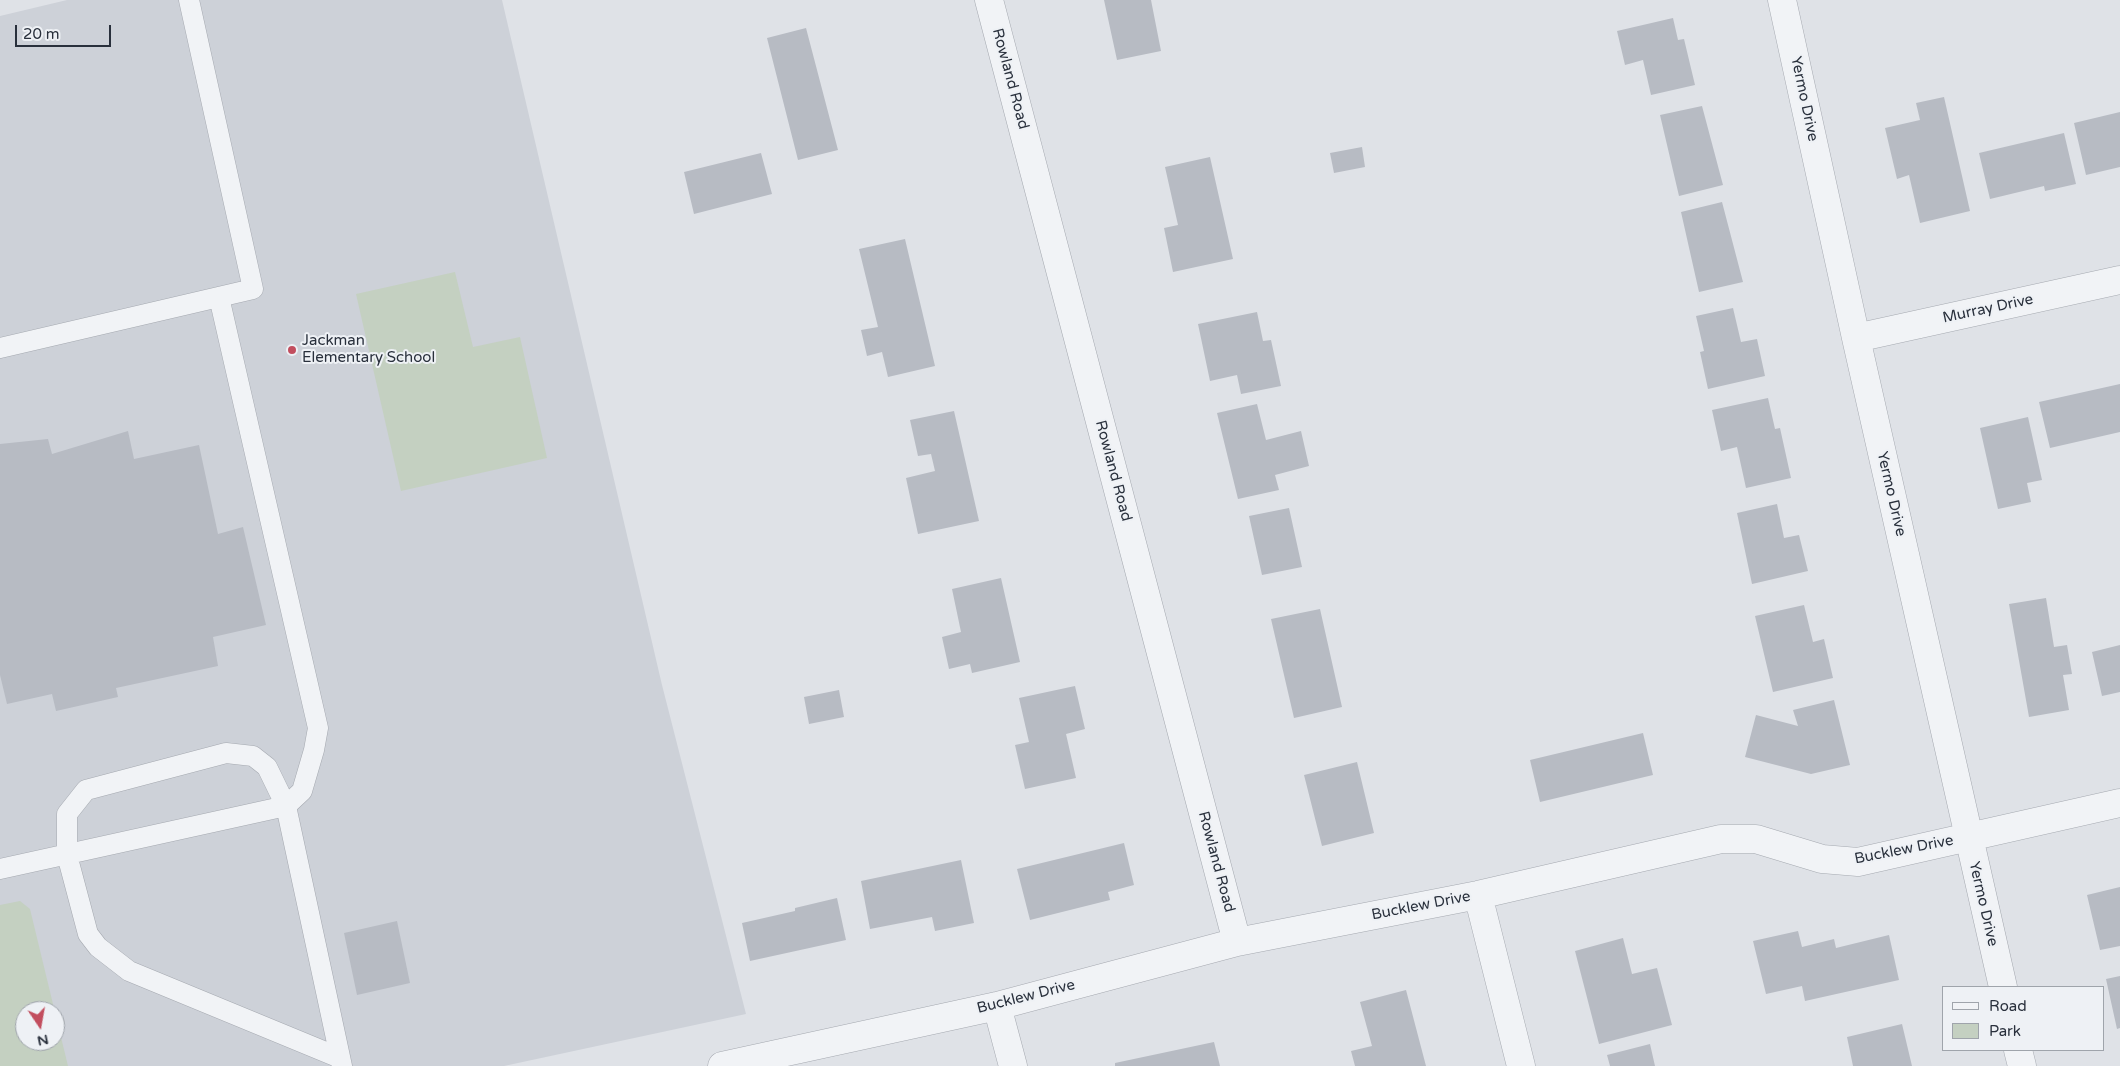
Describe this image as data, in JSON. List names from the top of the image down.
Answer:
{
  "streets": {
    "street": [
      "Rowland Road",
      "Yermo Drive",
      "Murray Drive",
      "Bucklew Drive"
    ]
  },
  "crossings": [
    ["Rowland Road", "Bucklew Drive"],
    ["Yermo Drive", "Murray Drive"],
    ["Yermo Drive", "Bucklew Drive"]
  ],
  "places": ["Jackman Elementary School"],
  "legend": ["Road", "Park"],
  "scale_bar": "20 m",
  "north": "bottom"
}
